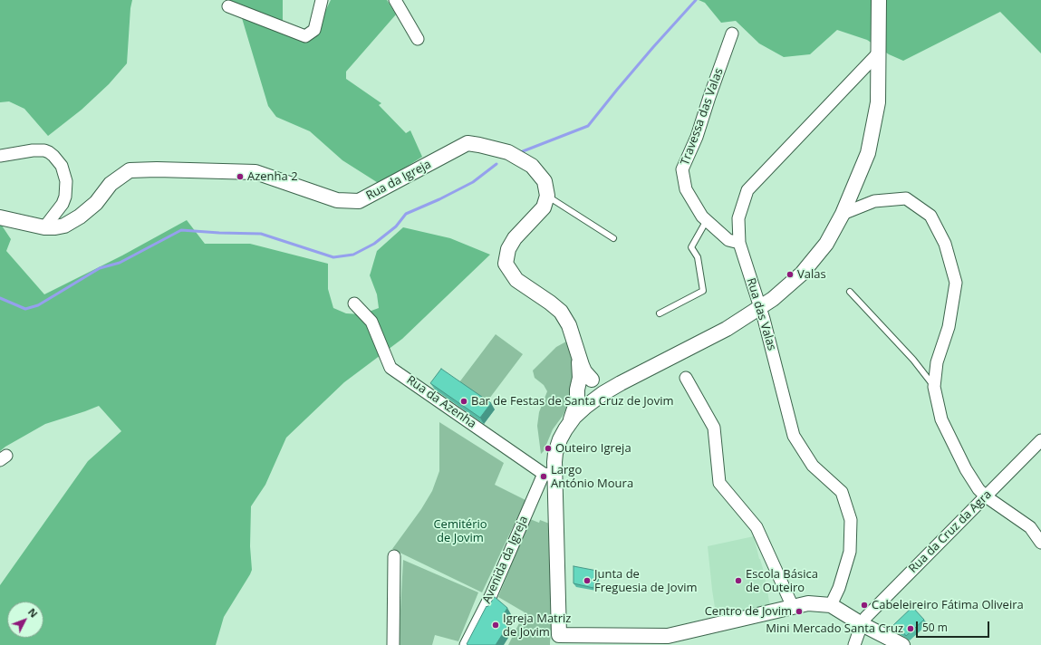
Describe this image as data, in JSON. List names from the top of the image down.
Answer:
{
  "streets": {
    "street": [
      "Travessa das Valas",
      "Rua da Igreja",
      "Rua das Valas",
      "Rua da Azenha",
      "Rua da Cruz da Agra",
      "Avenida da Igreja"
    ]
  },
  "crossings": [
    ["Travessa das Valas", "Rua das Valas"],
    ["Rua da Azenha", "Avenida da Igreja"]
  ],
  "parks": ["Cemitério de Jovim"],
  "places": [
    "Azenha 2",
    "Valas",
    "Bar de Festas de Santa Cruz de Jovim",
    "Outeiro Igreja",
    "Largo António Moura",
    "Junta de Freguesia de Jovim",
    "Escola Básica de Outeiro",
    "Cabeleireiro Fátima Oliveira",
    "Centro de Jovim",
    "Igreja Matriz de Jovim",
    "Mini Mercado Santa Cruz"
  ],
  "scale_bar": "50 m",
  "north": "top right"
}
